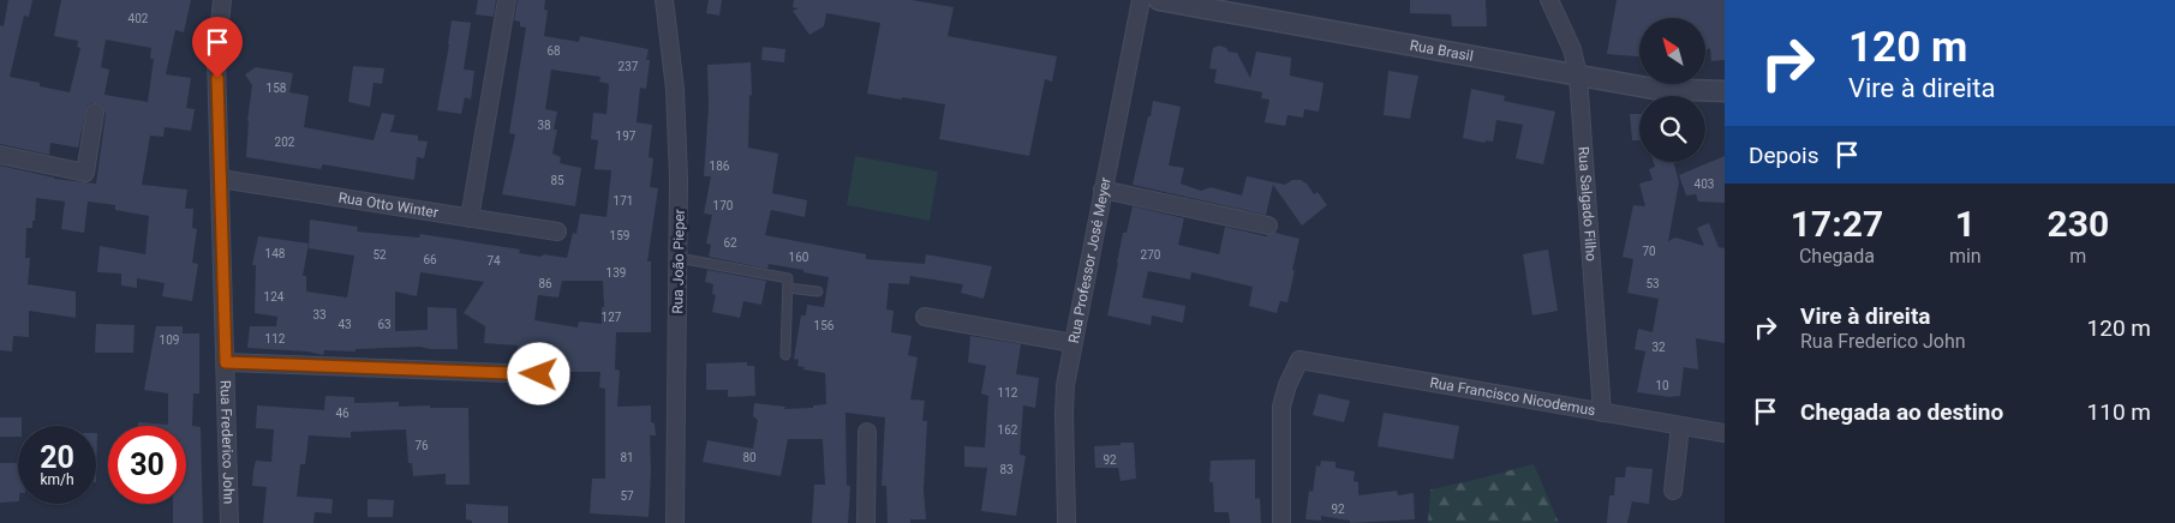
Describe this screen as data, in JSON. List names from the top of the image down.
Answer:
{
  "streets": {
    "street": [
      "Rua Brasil",
      "Rua Salgado Filho",
      "Rua Otto Winter",
      "Rua Professor José Meyer",
      "Rua João Pieper",
      "Rua Francisco Nicodemus",
      "Rua Frederico John"
    ]
  },
  "crossings": [
    ["Rua Brasil", "Rua Salgado Filho"],
    ["Rua Salgado Filho", "Rua Francisco Nicodemus"],
    ["Rua Otto Winter", "Rua Frederico John"]
  ],
  "house_numbers": [
    "402",
    "68",
    "237",
    "158",
    "38",
    "197",
    "202",
    "186",
    "85",
    "403",
    "171",
    "170",
    "159",
    "62",
    "70",
    "148",
    "52",
    "270",
    "160",
    "66",
    "74",
    "139",
    "86",
    "53",
    "124",
    "33",
    "127",
    "43",
    "63",
    "156",
    "112",
    "109",
    "32",
    "10",
    "112",
    "46",
    "162",
    "76",
    "81",
    "80",
    "92",
    "83",
    "57",
    "92"
  ],
  "north": "top left",
  "page": {
    "turn": ["120 m", "Vire à direita"],
    "then": "Depois",
    "eta": [
      "17:27",
      "Chegada",
      "1",
      "min",
      "230",
      "m"
    ],
    "list": [
      {
        "name": "Vire à direita",
        "note": "Rua Frederico John",
        "value": "120 m"
      },
      {
        "name": "Chegada ao destino",
        "value": "110 m"
      }
    ],
    "speed": "20 km/h",
    "limit": "30"
  }
}
